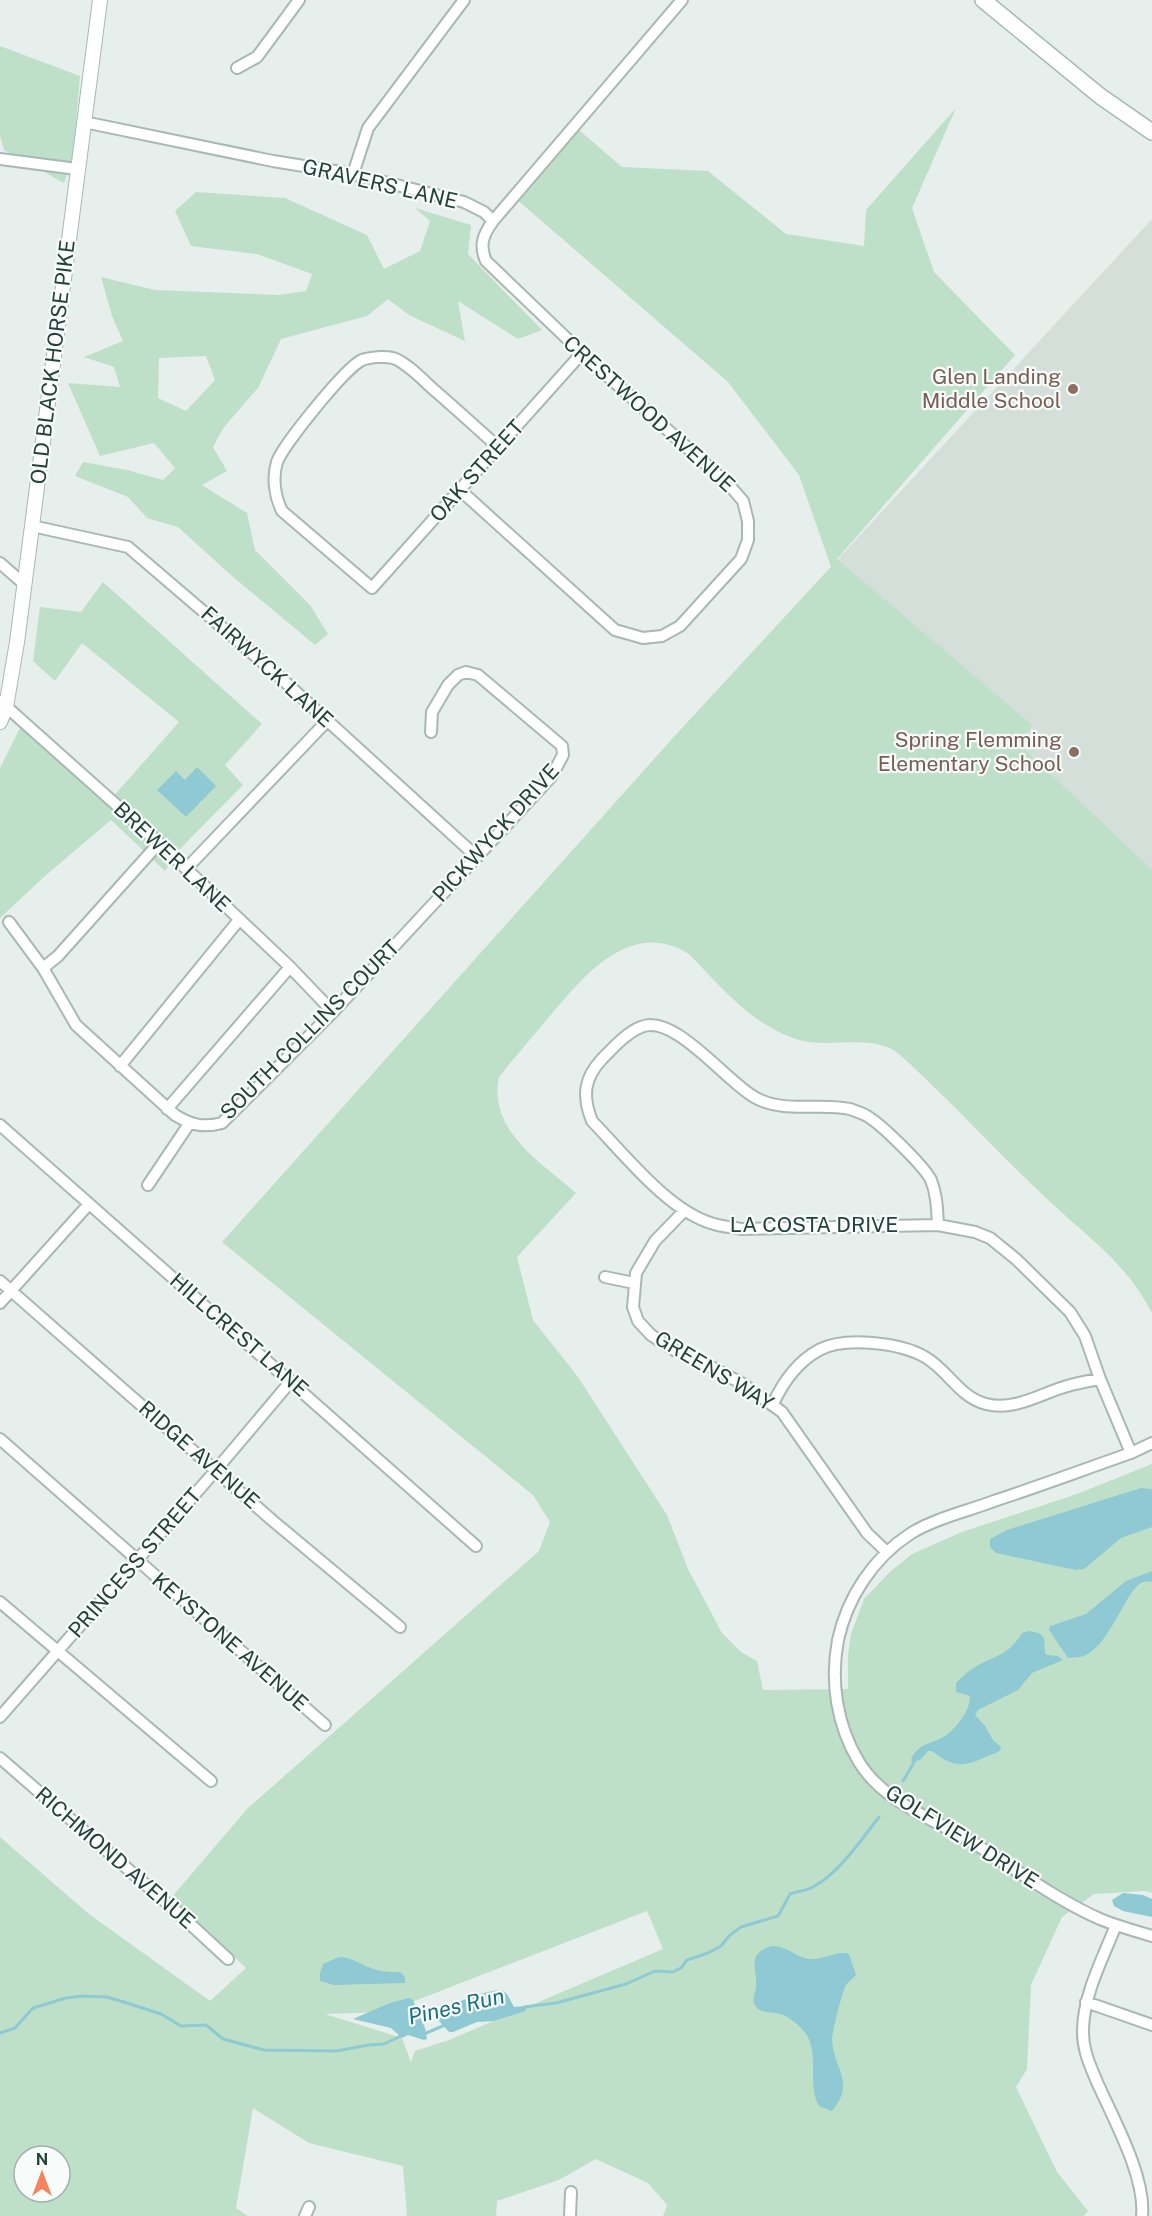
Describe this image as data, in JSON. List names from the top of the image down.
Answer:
{
  "streets": {
    "street": [
      "GRAVERS LANE",
      "OLD BLACK HORSE PIKE",
      "CRESTWOOD AVENUE",
      "OAK STREET",
      "FAIRWYCK LANE",
      "PICKWYCK DRIVE",
      "BREWER LANE",
      "SOUTH COLLINS COURT",
      "LA COSTA DRIVE",
      "HILLCREST LANE",
      "GREENS WAY",
      "RIDGE AVENUE",
      "PRINCESS STREET",
      "KEYSTONE AVENUE",
      "GOLFVIEW DRIVE",
      "RICHMOND AVENUE"
    ]
  },
  "crossings": [
    ["GRAVERS LANE", "OLD BLACK HORSE PIKE"],
    ["GRAVERS LANE", "CRESTWOOD AVENUE"],
    ["OLD BLACK HORSE PIKE", "FAIRWYCK LANE"],
    ["OLD BLACK HORSE PIKE", "BREWER LANE"],
    ["CRESTWOOD AVENUE", "OAK STREET"],
    ["FAIRWYCK LANE", "PICKWYCK DRIVE"],
    ["PICKWYCK DRIVE", "SOUTH COLLINS COURT"],
    ["BREWER LANE", "SOUTH COLLINS COURT"],
    ["LA COSTA DRIVE", "GREENS WAY"],
    ["LA COSTA DRIVE", "GOLFVIEW DRIVE"],
    ["HILLCREST LANE", "PRINCESS STREET"],
    ["GREENS WAY", "GOLFVIEW DRIVE"],
    ["RIDGE AVENUE", "PRINCESS STREET"],
    ["PRINCESS STREET", "KEYSTONE AVENUE"]
  ],
  "water": ["Pines Run"],
  "places": ["Glen Landing Middle School", "Spring Flemming Elementary School"],
  "north": "top"
}
